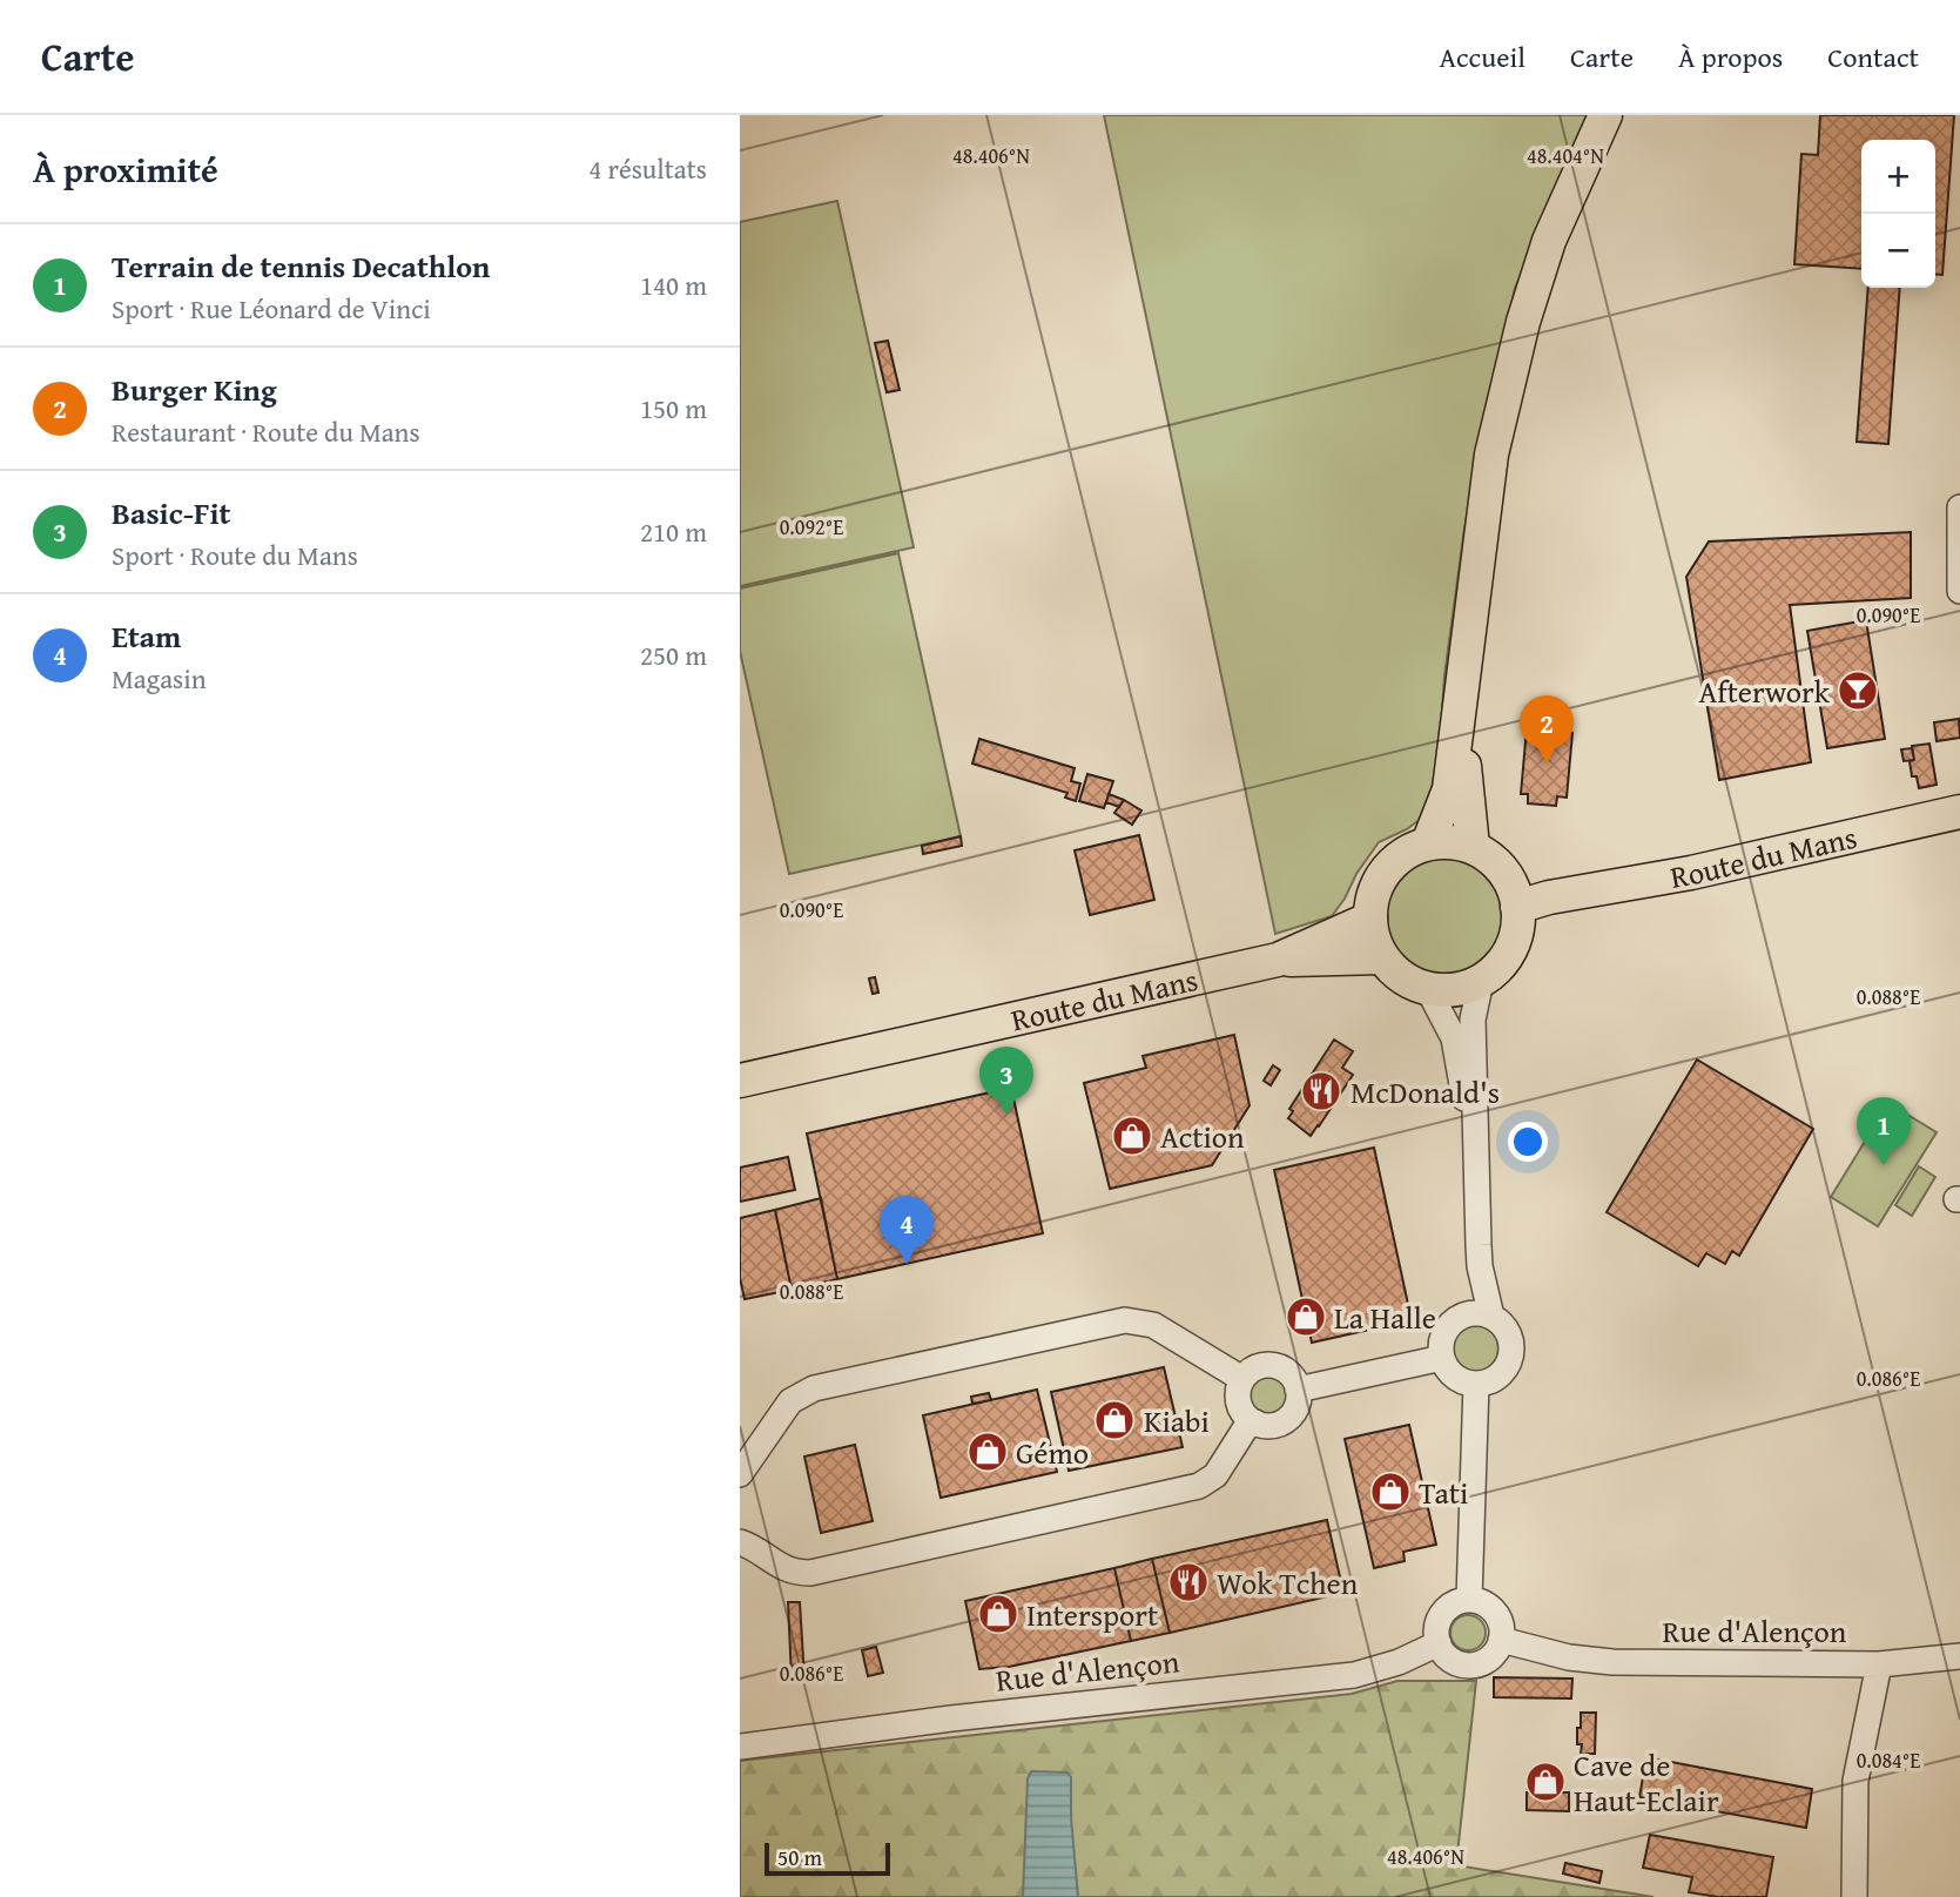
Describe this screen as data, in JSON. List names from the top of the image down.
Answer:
{
  "streets": {
    "main road": ["Route du Mans"],
    "street": ["Rue d'Alençon"]
  },
  "places": {
    "bar": ["Afterwork"],
    "restaurant": ["McDonald's", "Wok Tchen"],
    "shop": [
      "Action",
      "La Halle",
      "Kiabi",
      "Gémo",
      "Tati",
      "Intersport",
      "Cave de Haut-Eclair"
    ]
  },
  "scale_bar": "50 m",
  "page": {
    "header": "Carte",
    "nav": [
      "Accueil",
      "Carte",
      "À propos",
      "Contact"
    ],
    "heading": ["À proximité", "4 résultats"],
    "map_buttons": ["+", "−"],
    "list": [
      {
        "mark": "1",
        "name": "Terrain de tennis Decathlon",
        "note": "Sport · Rue Léonard de Vinci",
        "value": "140 m"
      },
      {
        "mark": "2",
        "name": "Burger King",
        "note": "Restaurant · Route du Mans",
        "value": "150 m"
      },
      {
        "mark": "3",
        "name": "Basic-Fit",
        "note": "Sport · Route du Mans",
        "value": "210 m"
      },
      {
        "mark": "4",
        "name": "Etam",
        "note": "Magasin",
        "value": "250 m"
      }
    ],
    "pins": [
      "2",
      "3",
      "1",
      "4"
    ],
    "scale": "50 m"
  },
  "coordinates": [
    "48.406°N",
    "48.404°N",
    "0.092°E",
    "0.090°E",
    "0.088°E",
    "0.086°E",
    "0.084°E"
  ]
}
